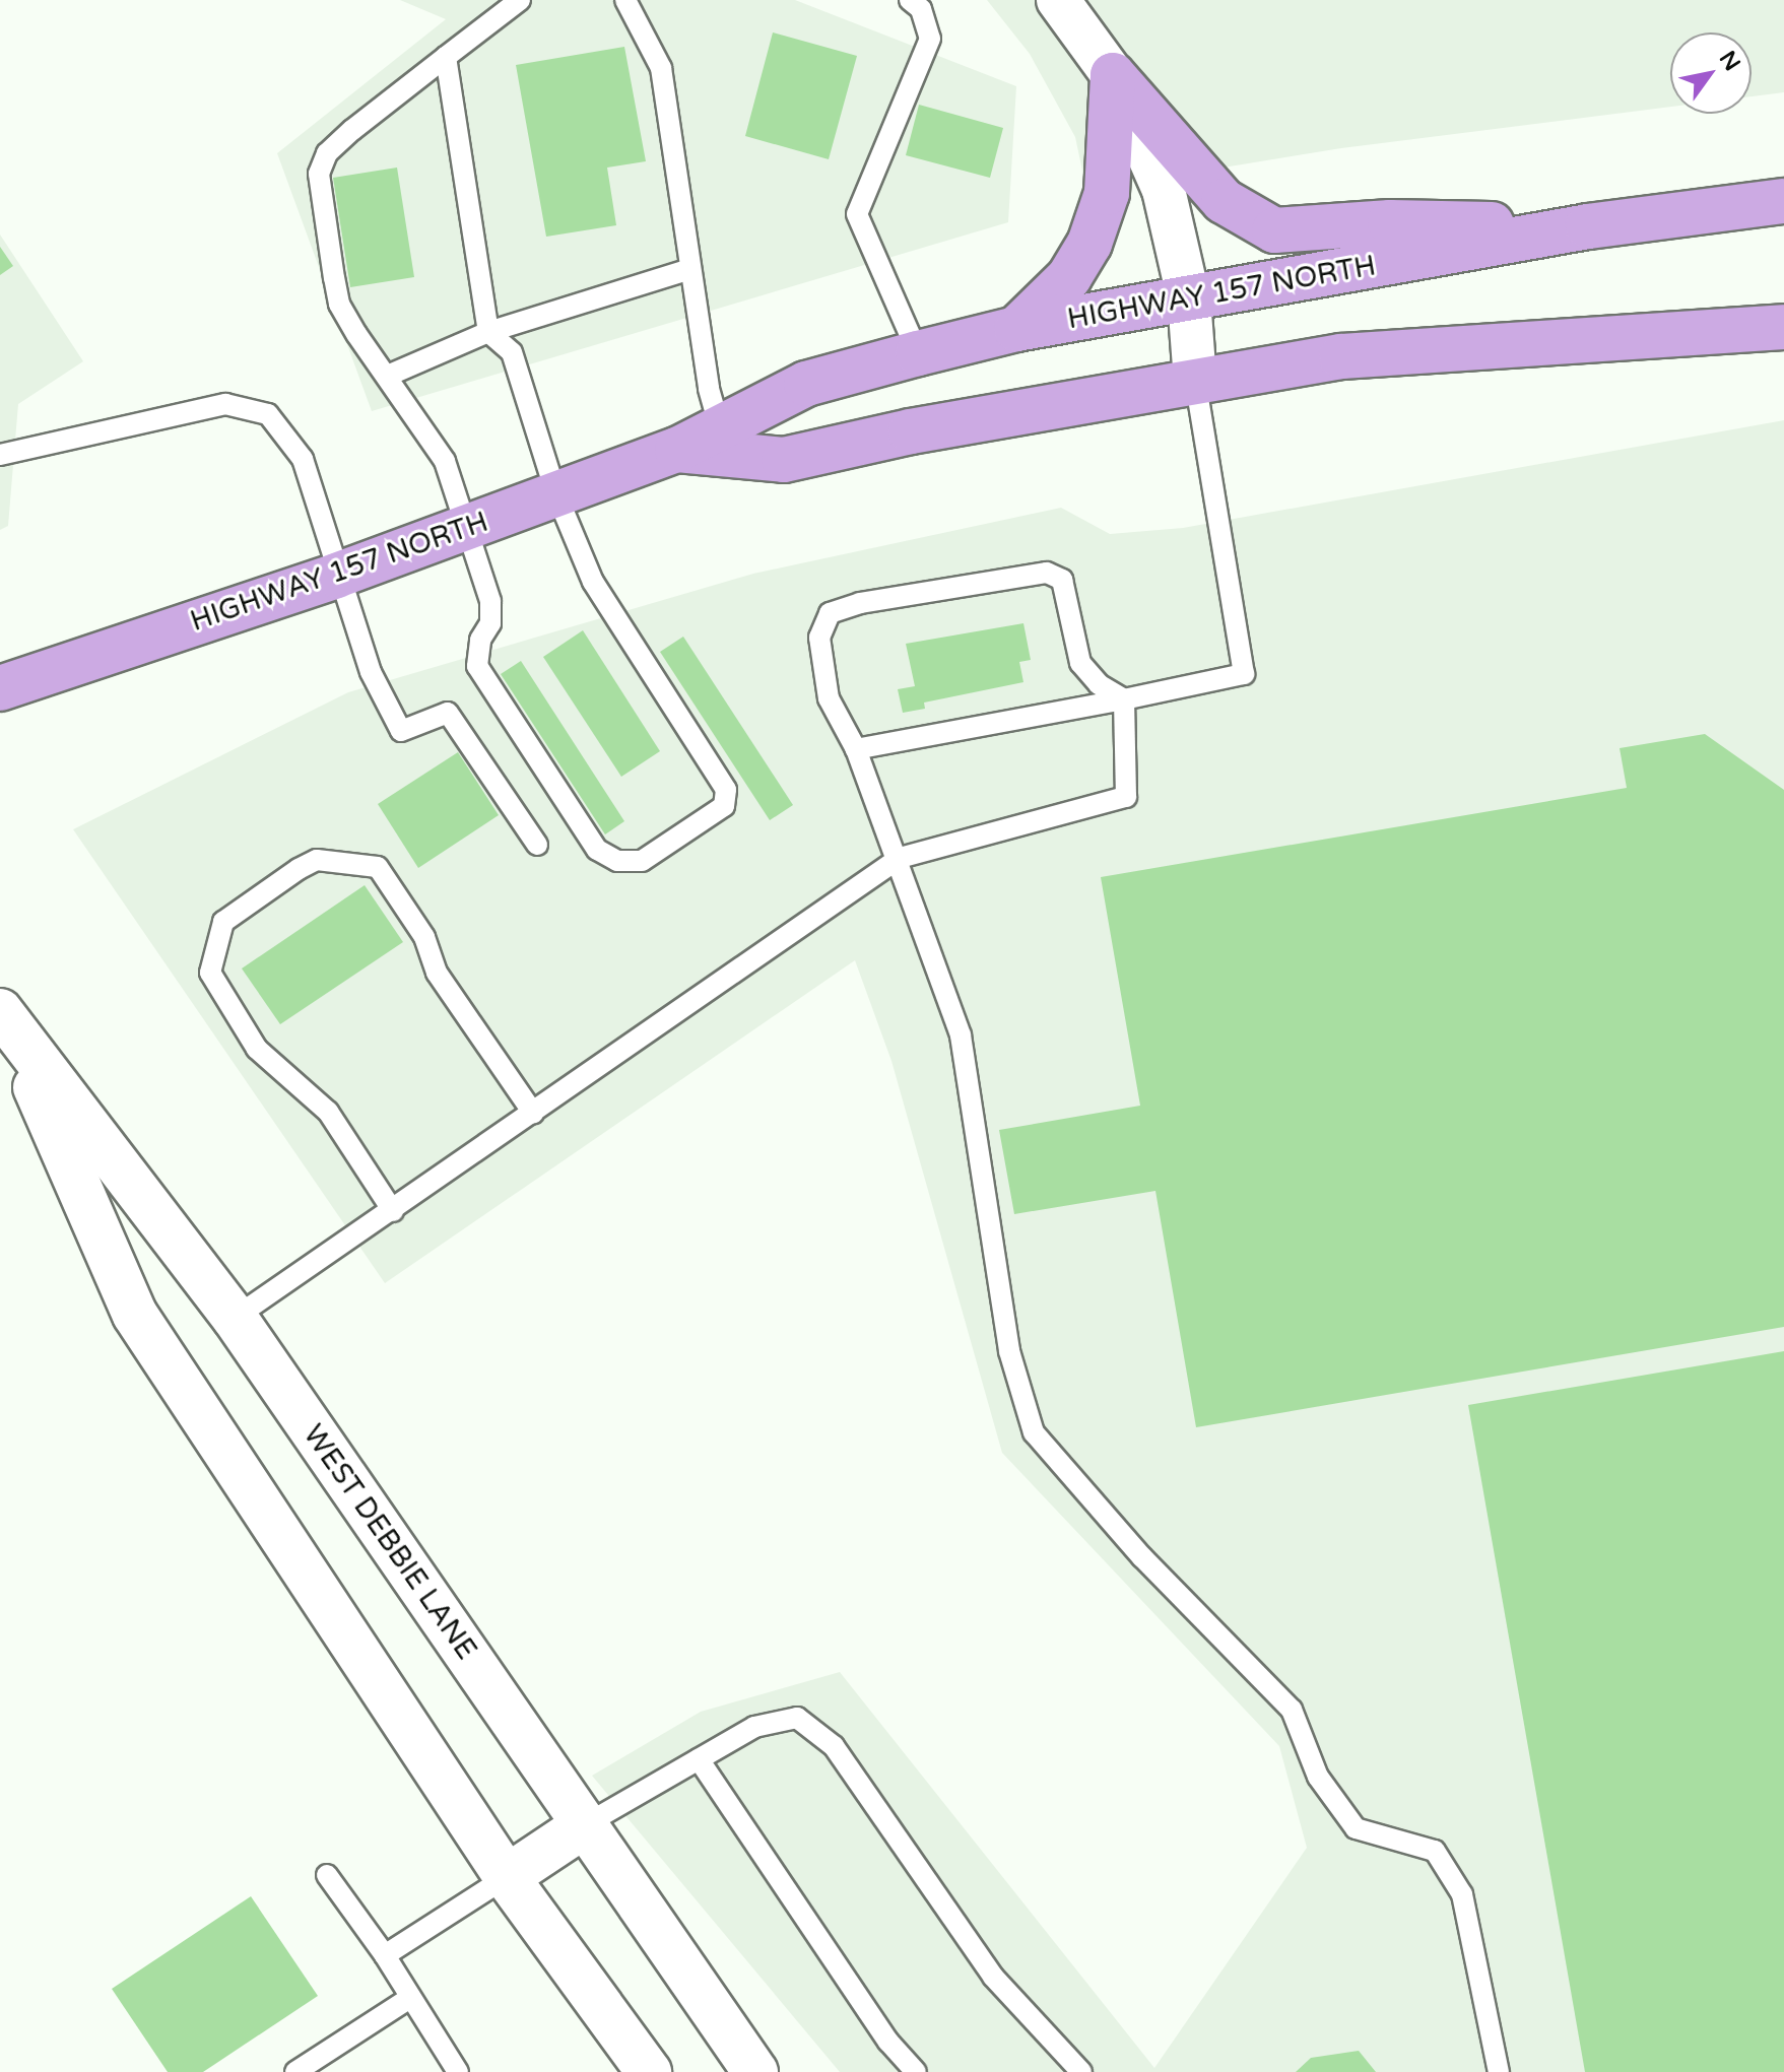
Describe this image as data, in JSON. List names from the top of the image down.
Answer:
{
  "streets": {
    "main road": ["HIGHWAY 157 NORTH", "WEST DEBBIE LANE"]
  },
  "north": "top right"
}
